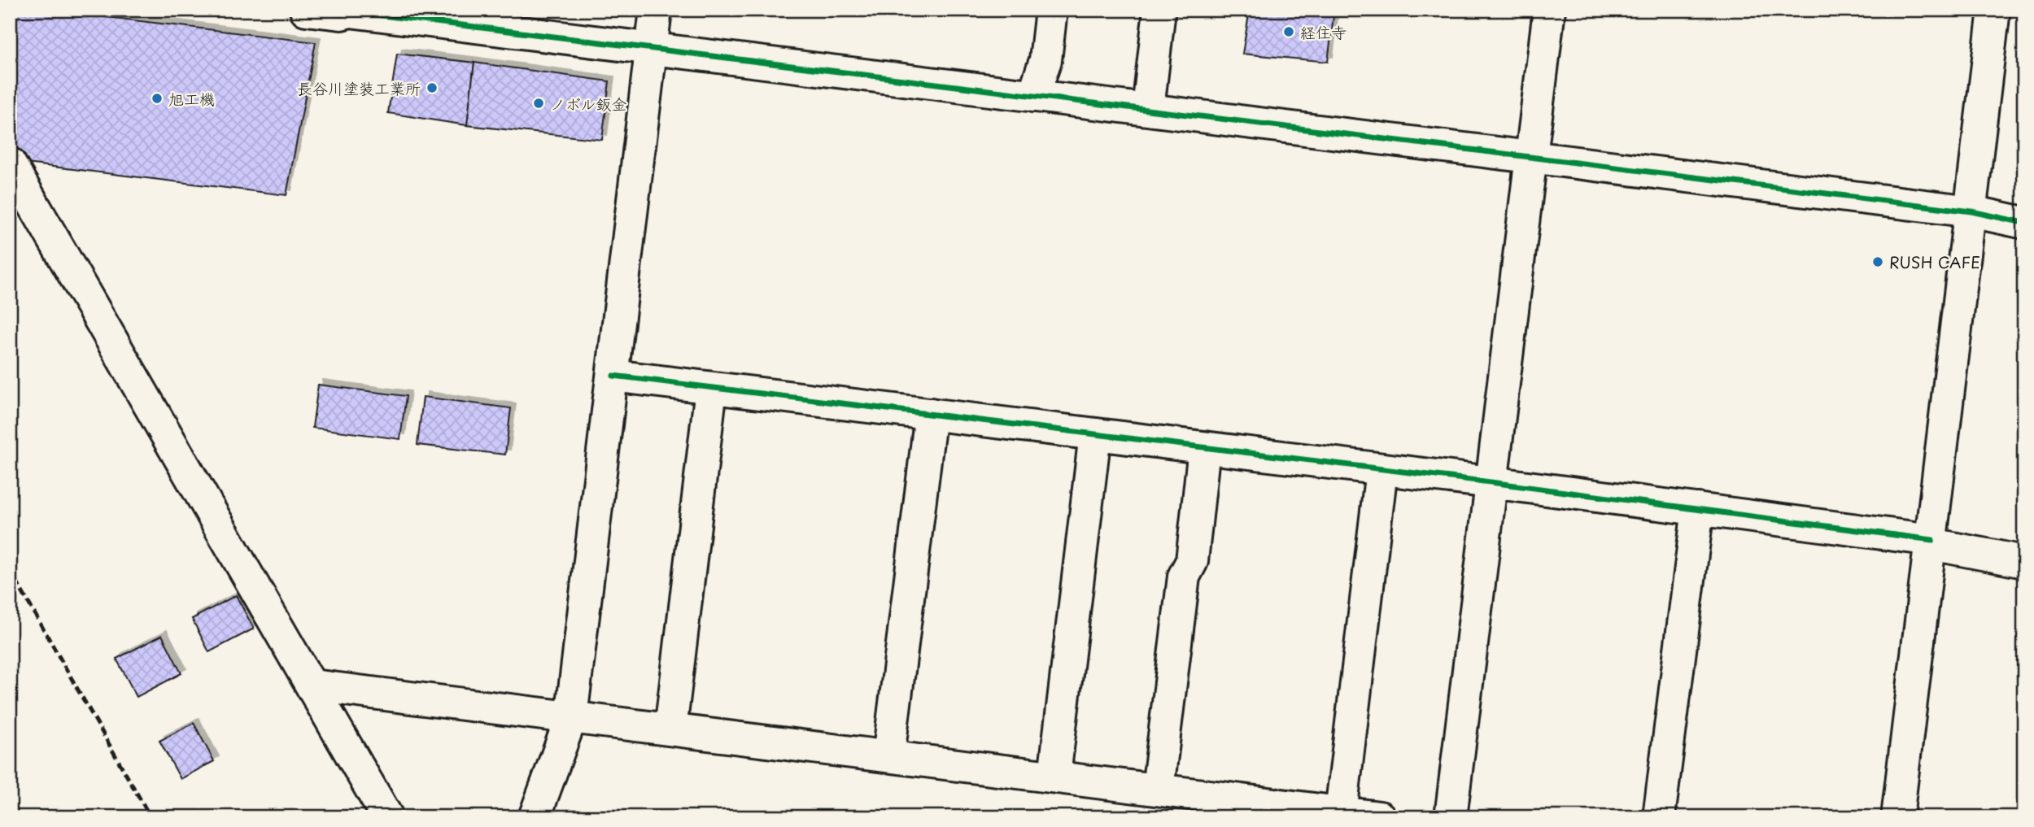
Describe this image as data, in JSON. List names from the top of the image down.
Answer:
{
  "places": [
    "経住寺",
    "長谷川塗装工業所",
    "旭工機",
    "ノボル鈑金",
    "RUSH CAFE"
  ]
}
